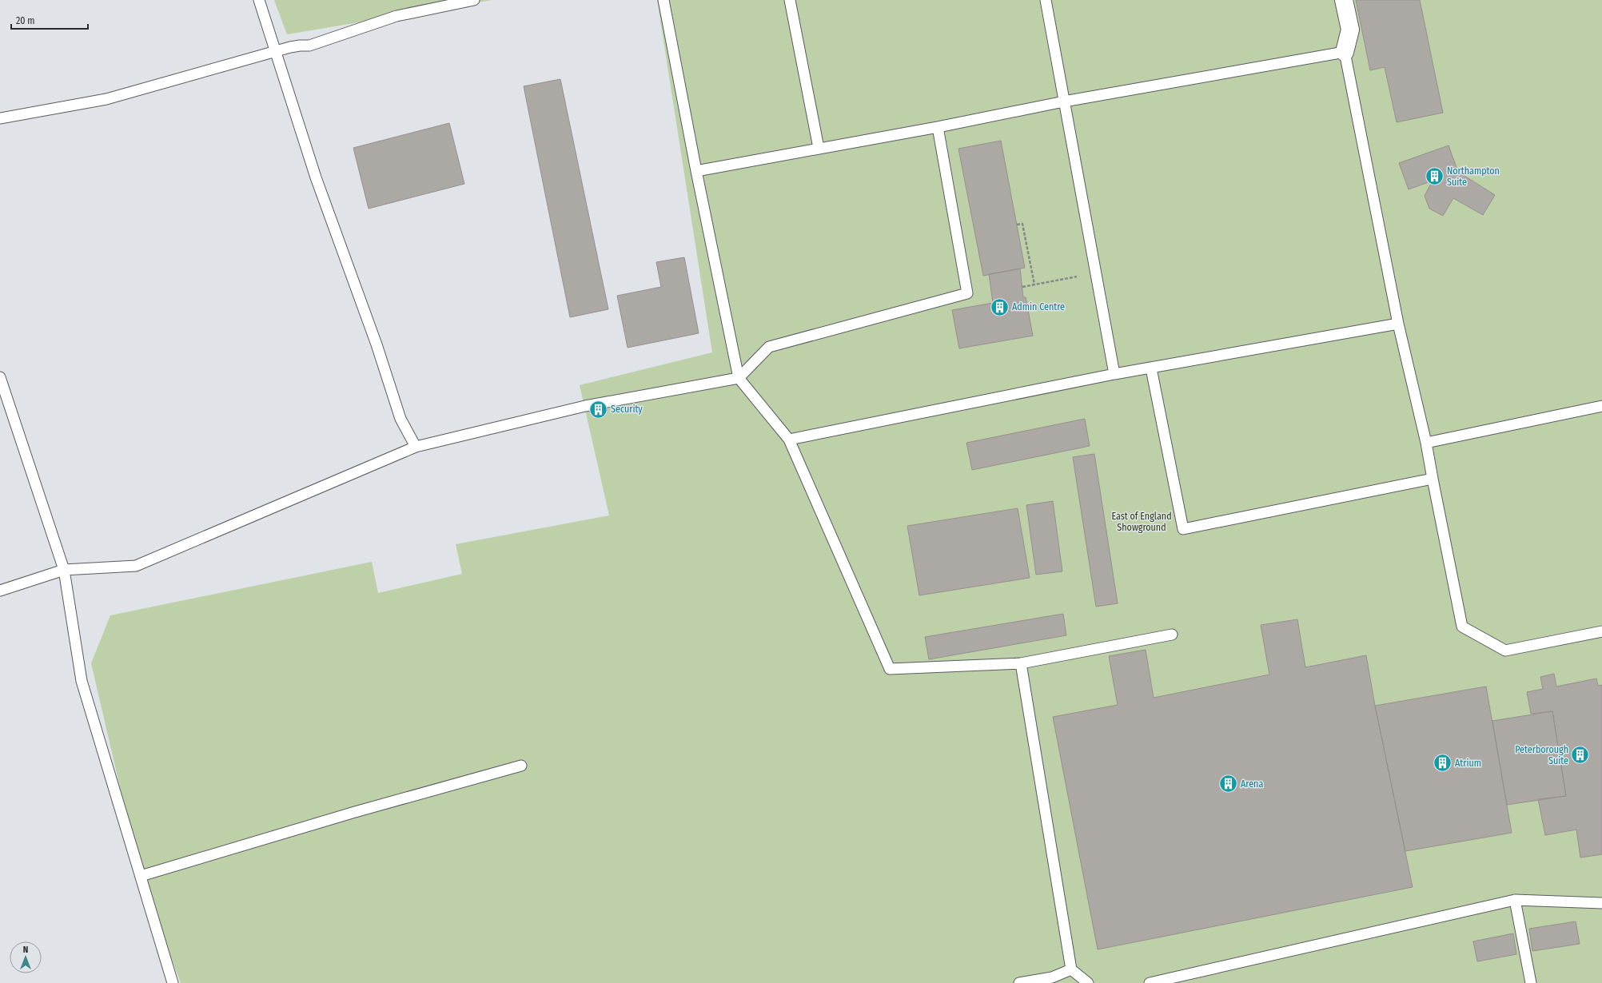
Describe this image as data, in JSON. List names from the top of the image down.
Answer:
{
  "parks": ["East of England Showground"],
  "places": {
    "building": [
      "Northampton Suite",
      "Admin Centre",
      "Security",
      "Peterborough Suite",
      "Atrium",
      "Arena"
    ]
  },
  "scale_bar": "20 m",
  "north": "top"
}
